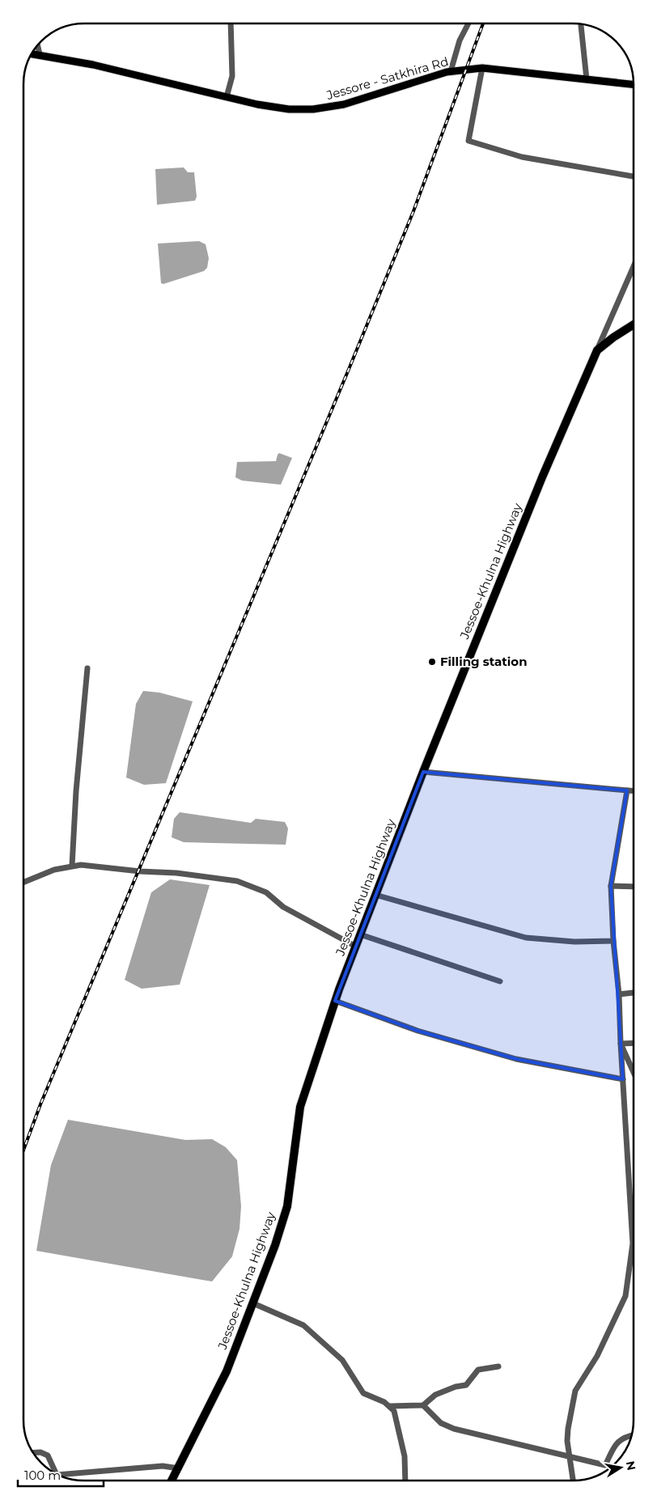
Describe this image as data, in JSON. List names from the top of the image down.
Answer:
{
  "streets": {
    "highway": ["Jessoe-Khulna Highway"],
    "main road": ["Jessore - Satkhira Rd"]
  },
  "places": ["Filling station"],
  "scale_bar": "100 m",
  "north": "right"
}
